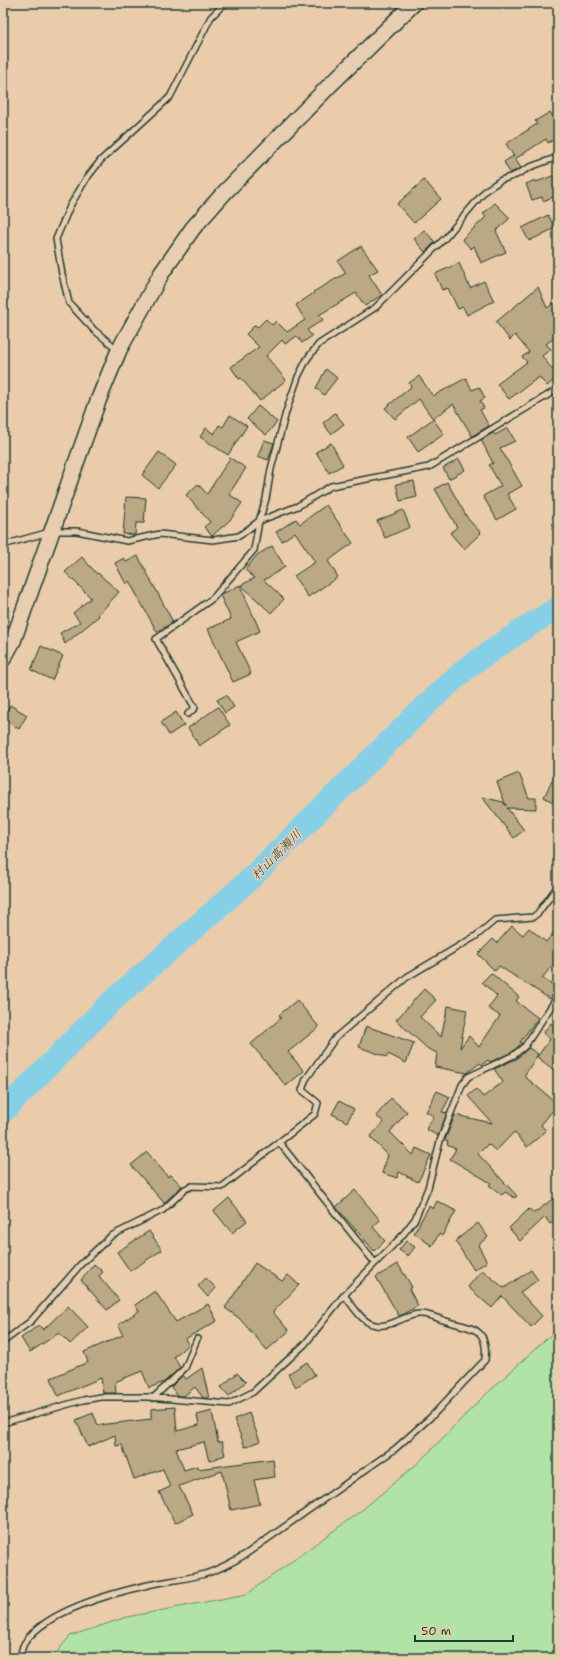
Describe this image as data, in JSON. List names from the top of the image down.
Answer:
{
  "water": ["村山高瀬川"],
  "scale_bar": "50 m"
}
